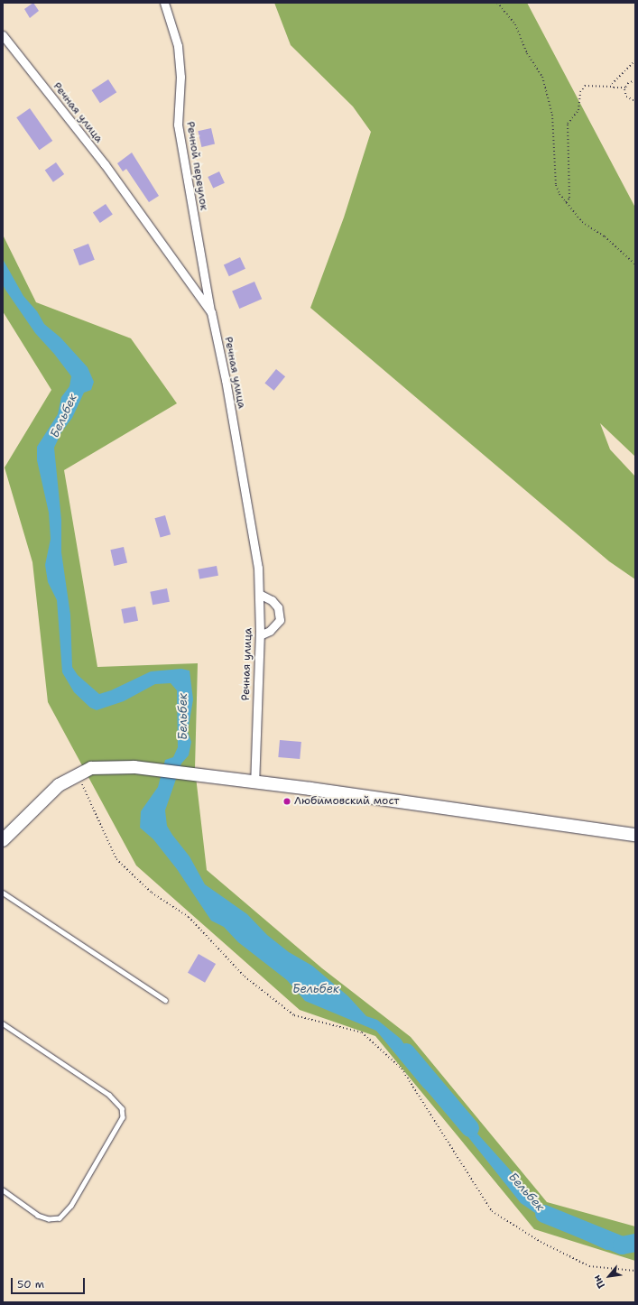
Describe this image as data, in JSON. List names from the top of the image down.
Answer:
{
  "streets": {
    "street": ["Речная улица", "Речной переулок"]
  },
  "crossings": [
    ["Речная улица", "Речной переулок"]
  ],
  "water": ["Бельбек"],
  "places": ["Любимовский мост"],
  "scale_bar": "50 m",
  "north": "bottom left"
}
